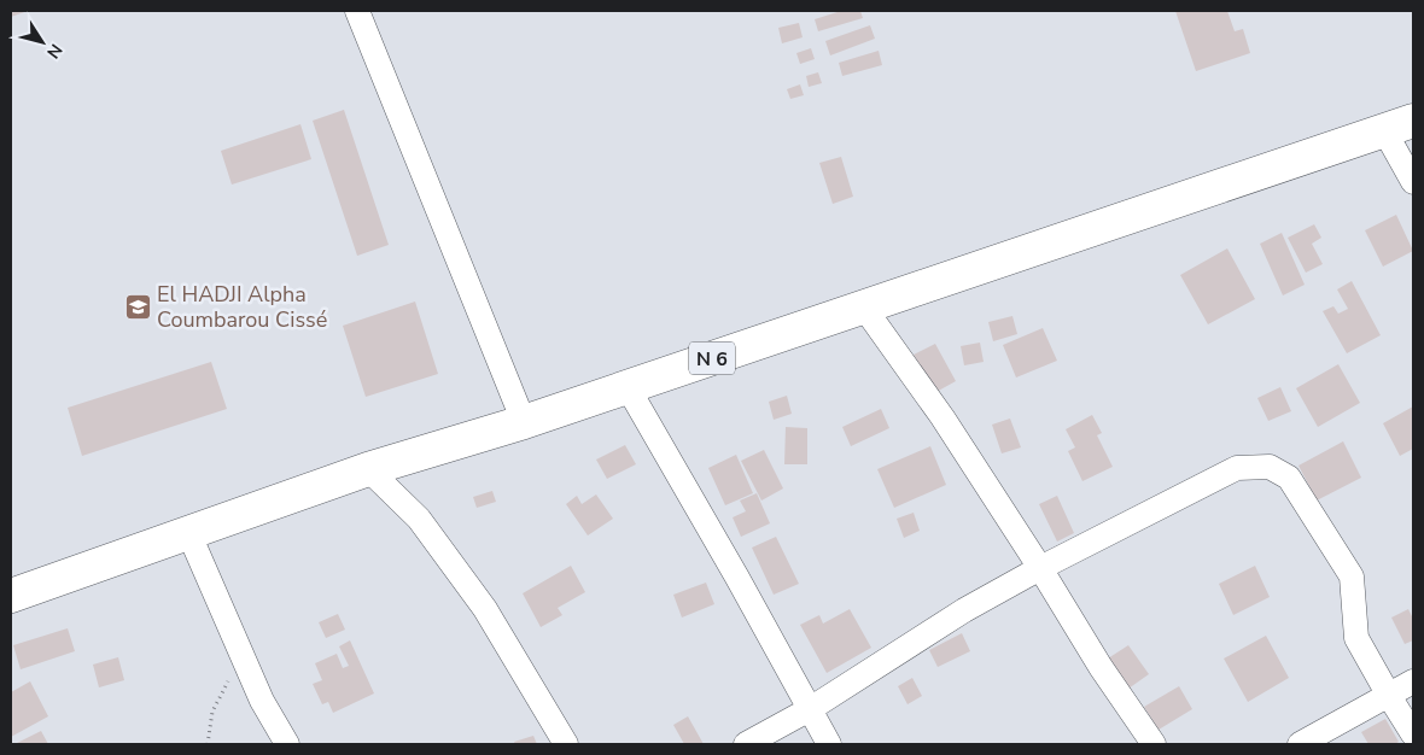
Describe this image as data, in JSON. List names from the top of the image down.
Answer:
{
  "streets": {
    "main road": ["N 6"]
  },
  "places": {
    "school or university": ["El HADJI Alpha Coumbarou Cissé"]
  },
  "north": "bottom right"
}
